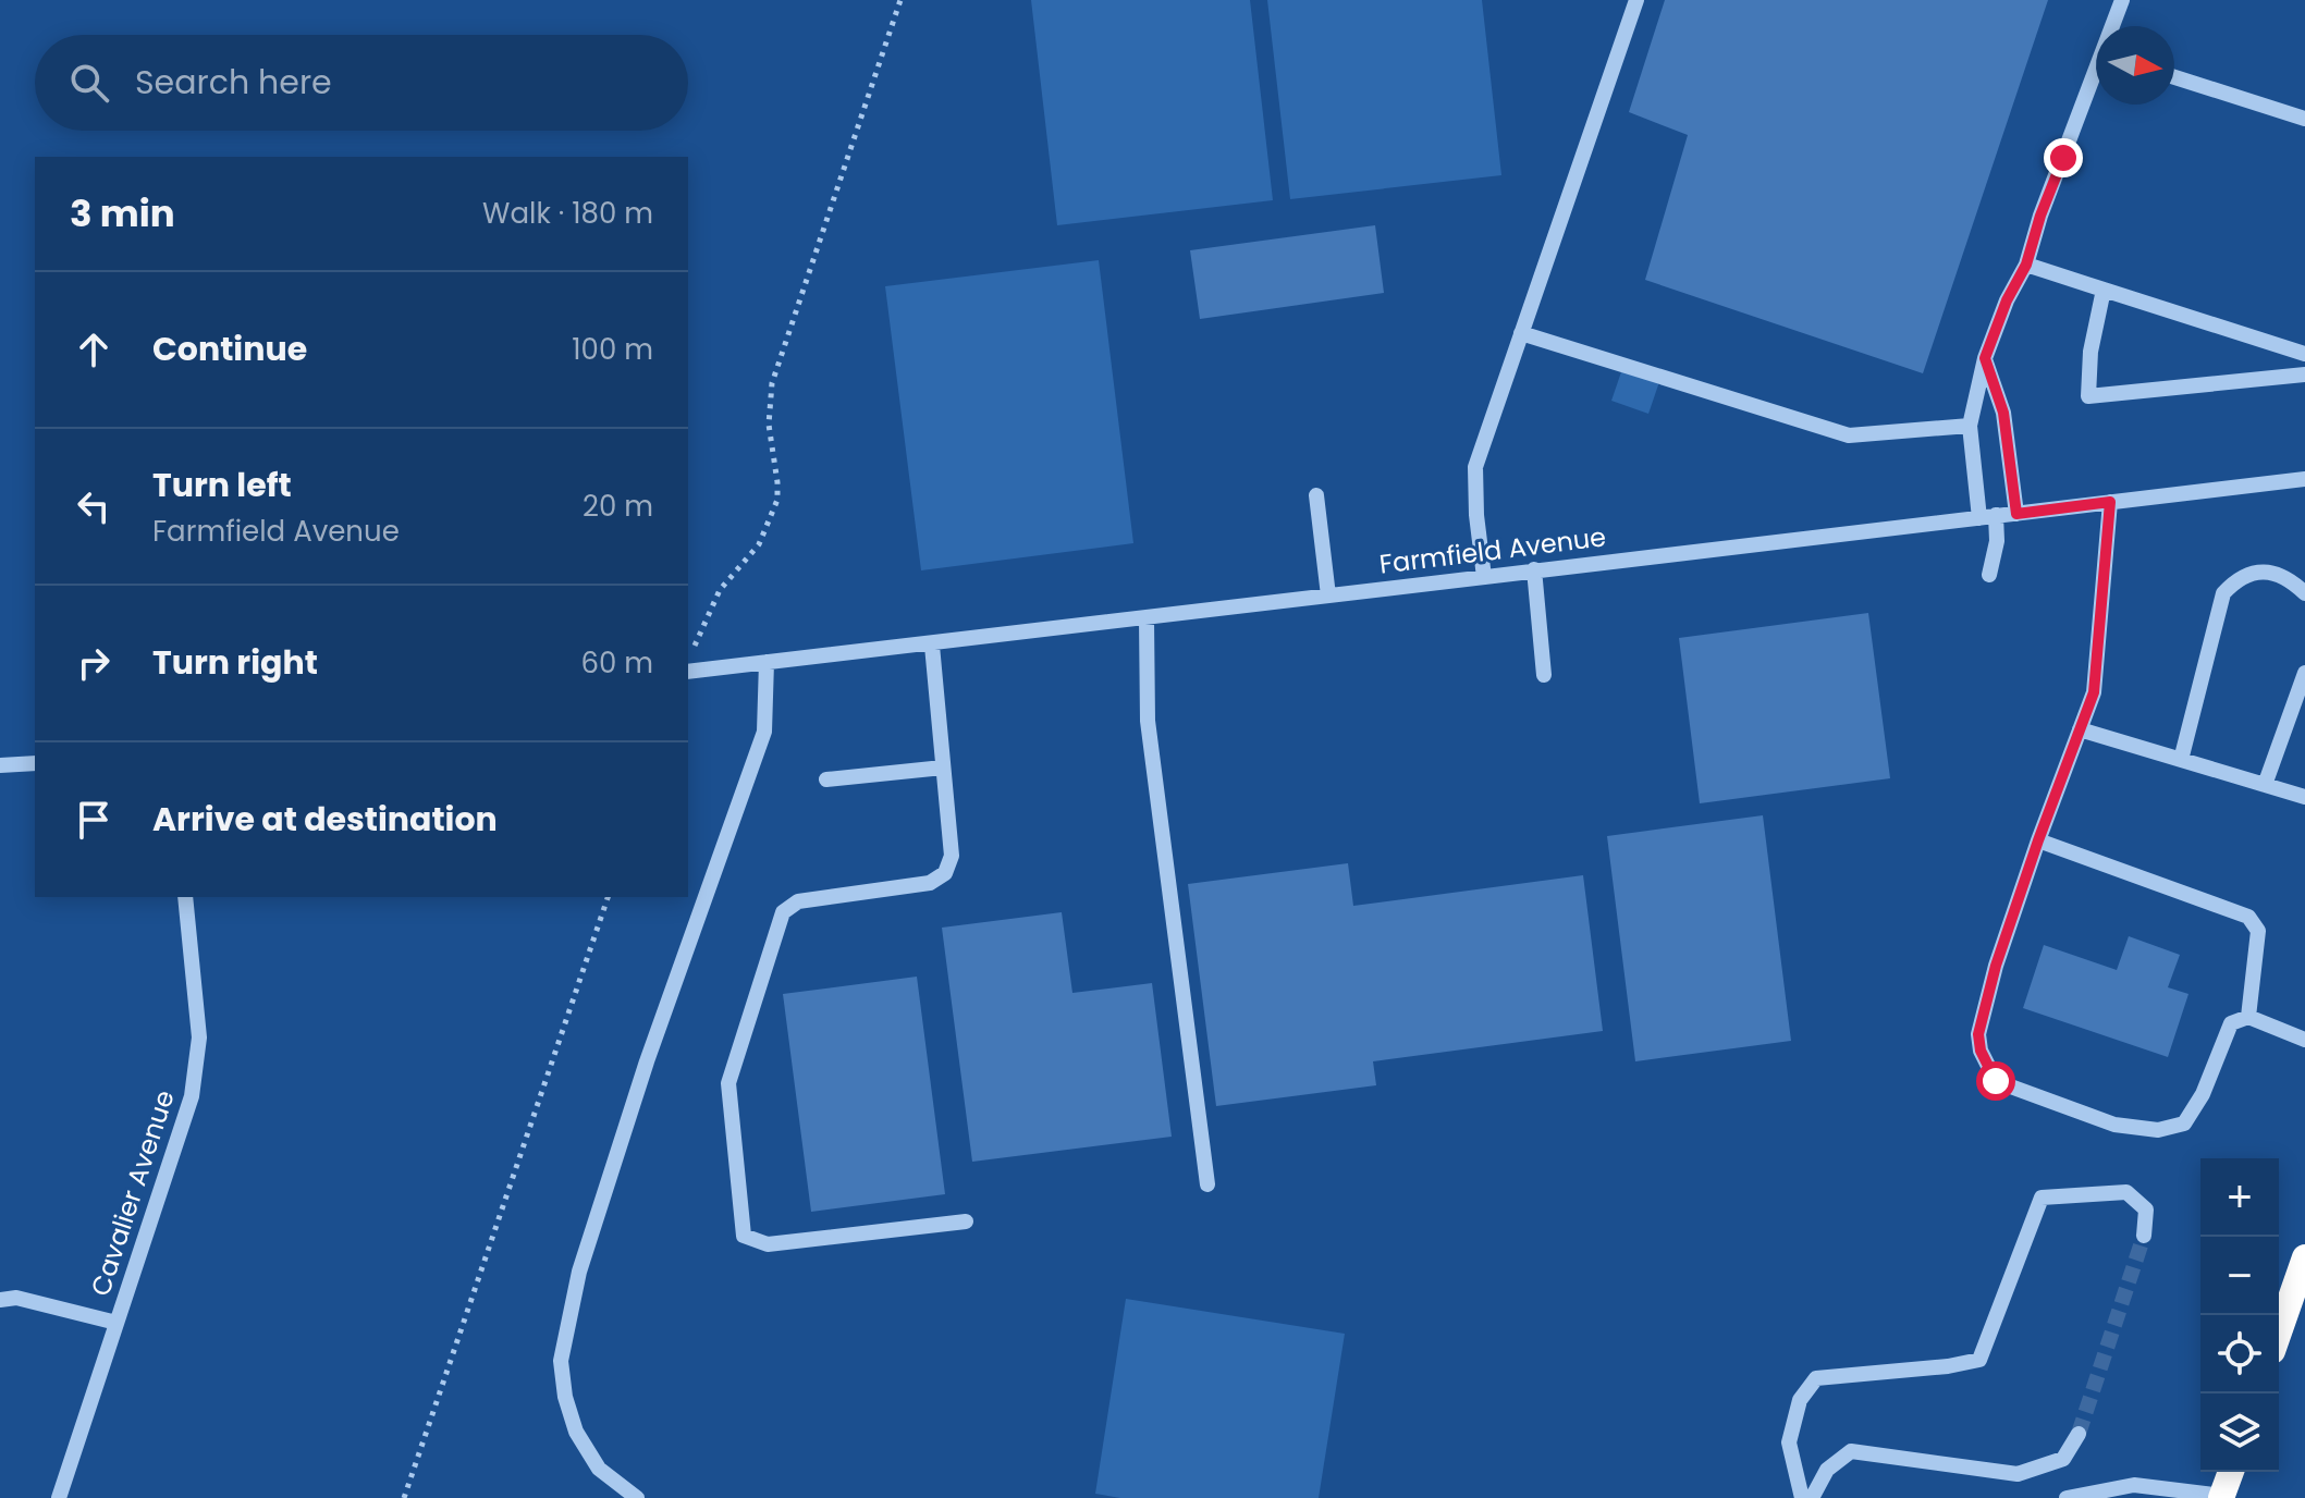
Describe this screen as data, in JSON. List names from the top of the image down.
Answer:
{
  "streets": {
    "street": ["Farmfield Avenue", "Cavalier Avenue"]
  },
  "north": "right",
  "page": {
    "search": "Search here",
    "heading": ["3 min", "Walk · 180 m"],
    "list": [
      ["Continue", "100 m"],
      ["Turn left", "Farmfield Avenue", "20 m"],
      ["Turn right", "60 m"],
      "Arrive at destination"
    ],
    "map_buttons": ["+", "−"]
  }
}
